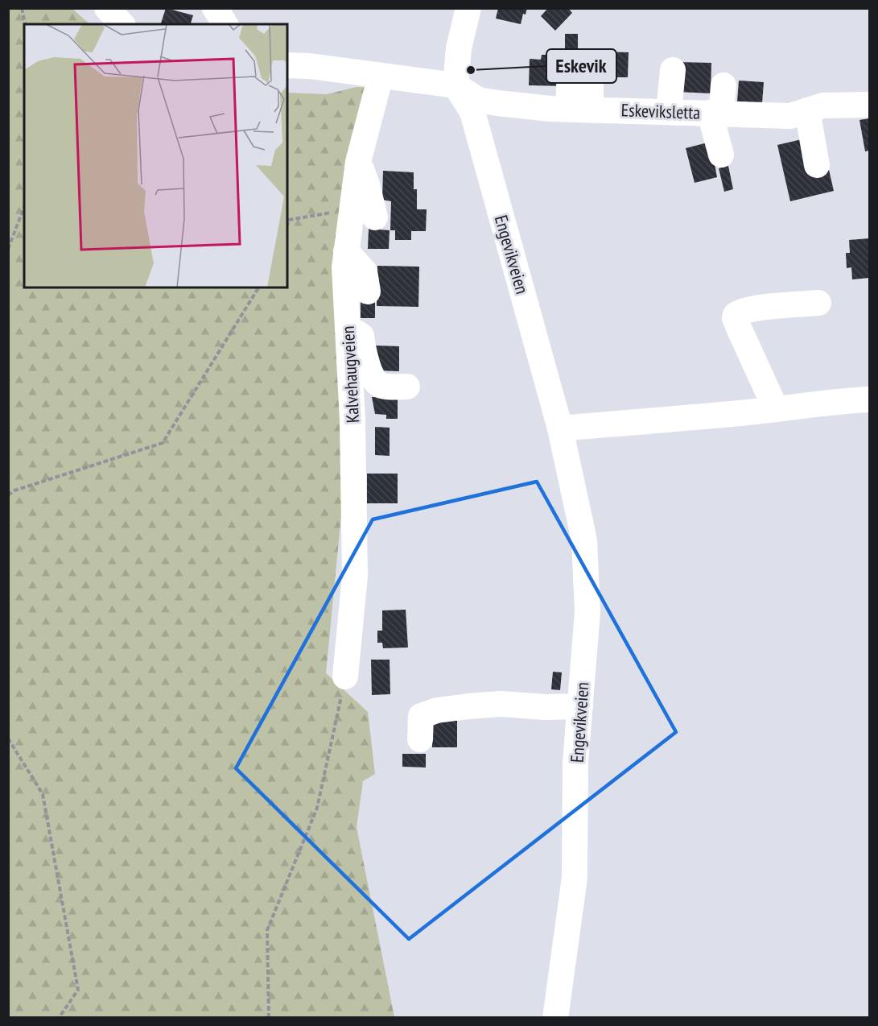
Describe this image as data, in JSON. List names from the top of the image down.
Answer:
{
  "streets": {
    "street": ["Eskeviksletta", "Engevikveien", "Kalvehaugveien"]
  },
  "crossings": [
    ["Eskeviksletta", "Engevikveien"]
  ],
  "places": ["Eskevik"]
}
